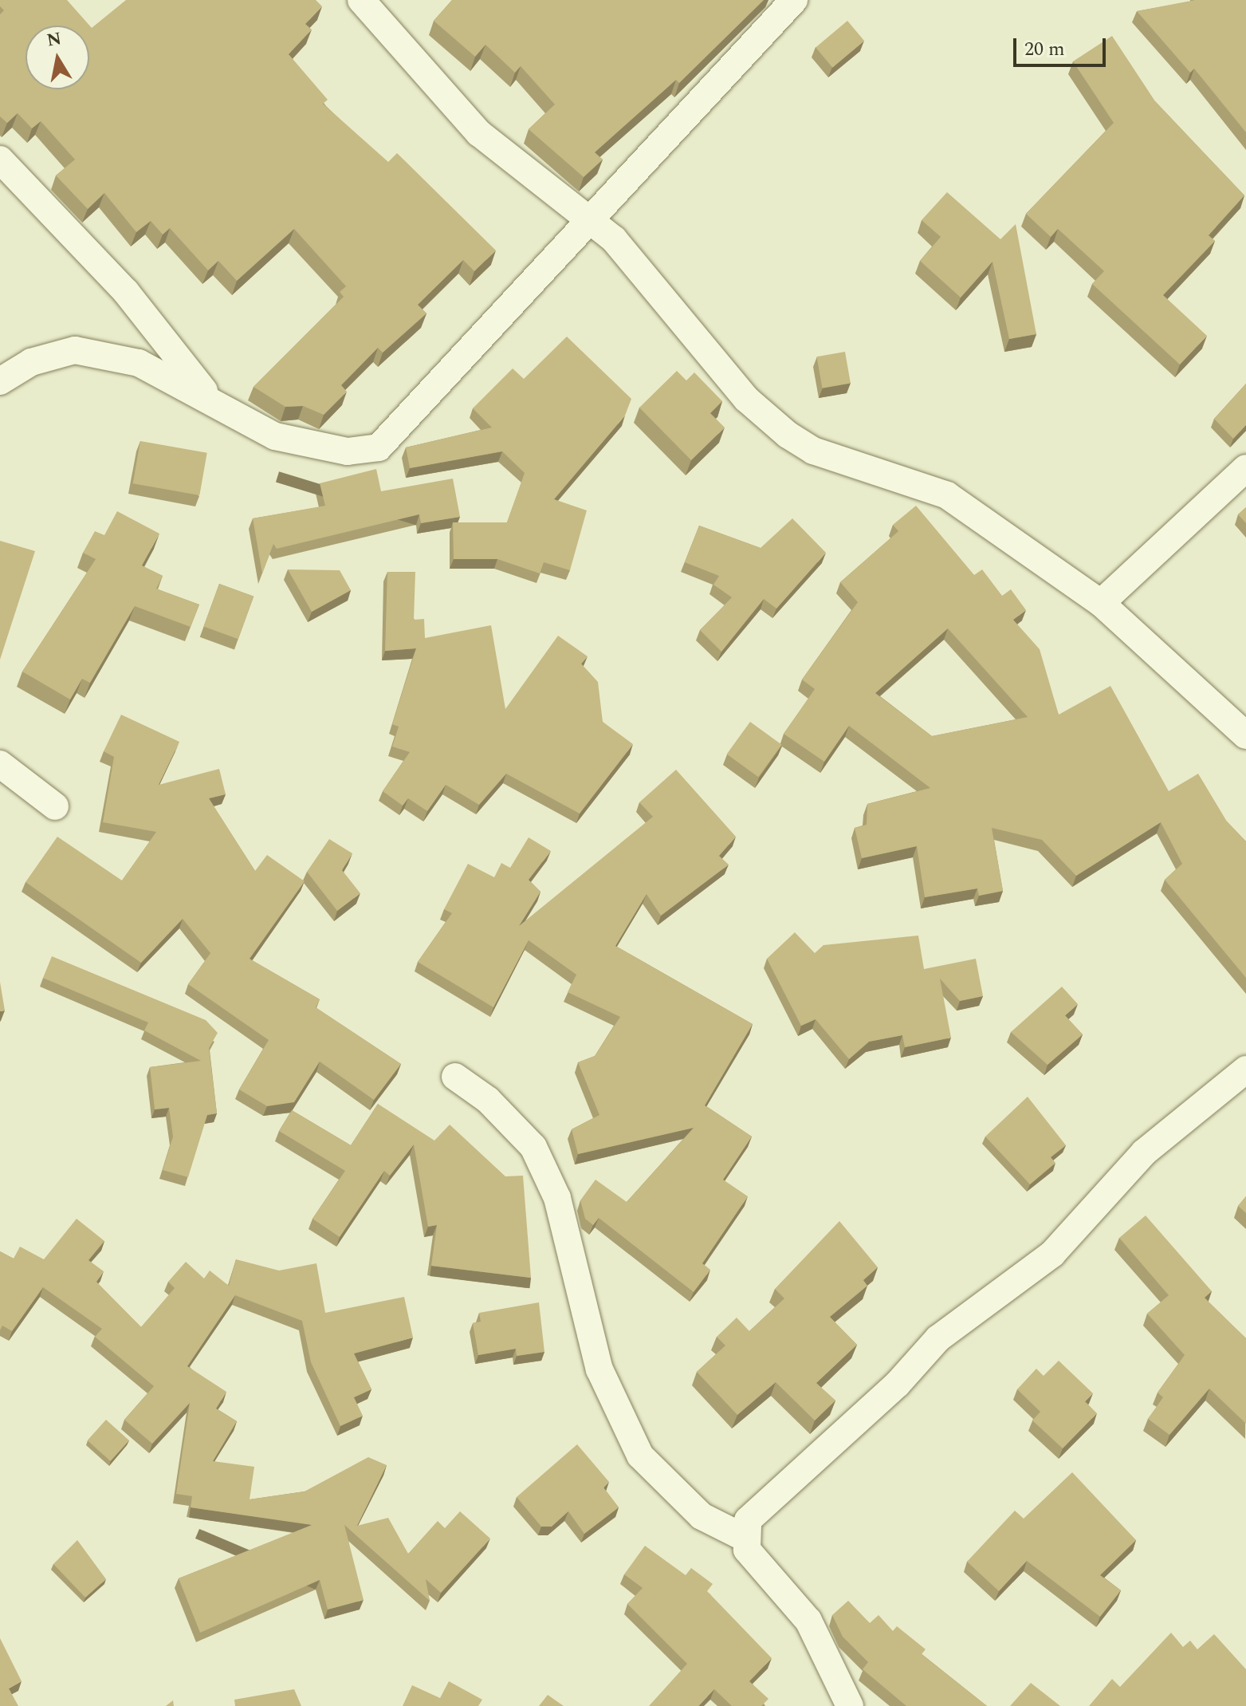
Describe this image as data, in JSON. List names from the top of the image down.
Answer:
{
  "scale_bar": "20 m",
  "north": "top"
}
